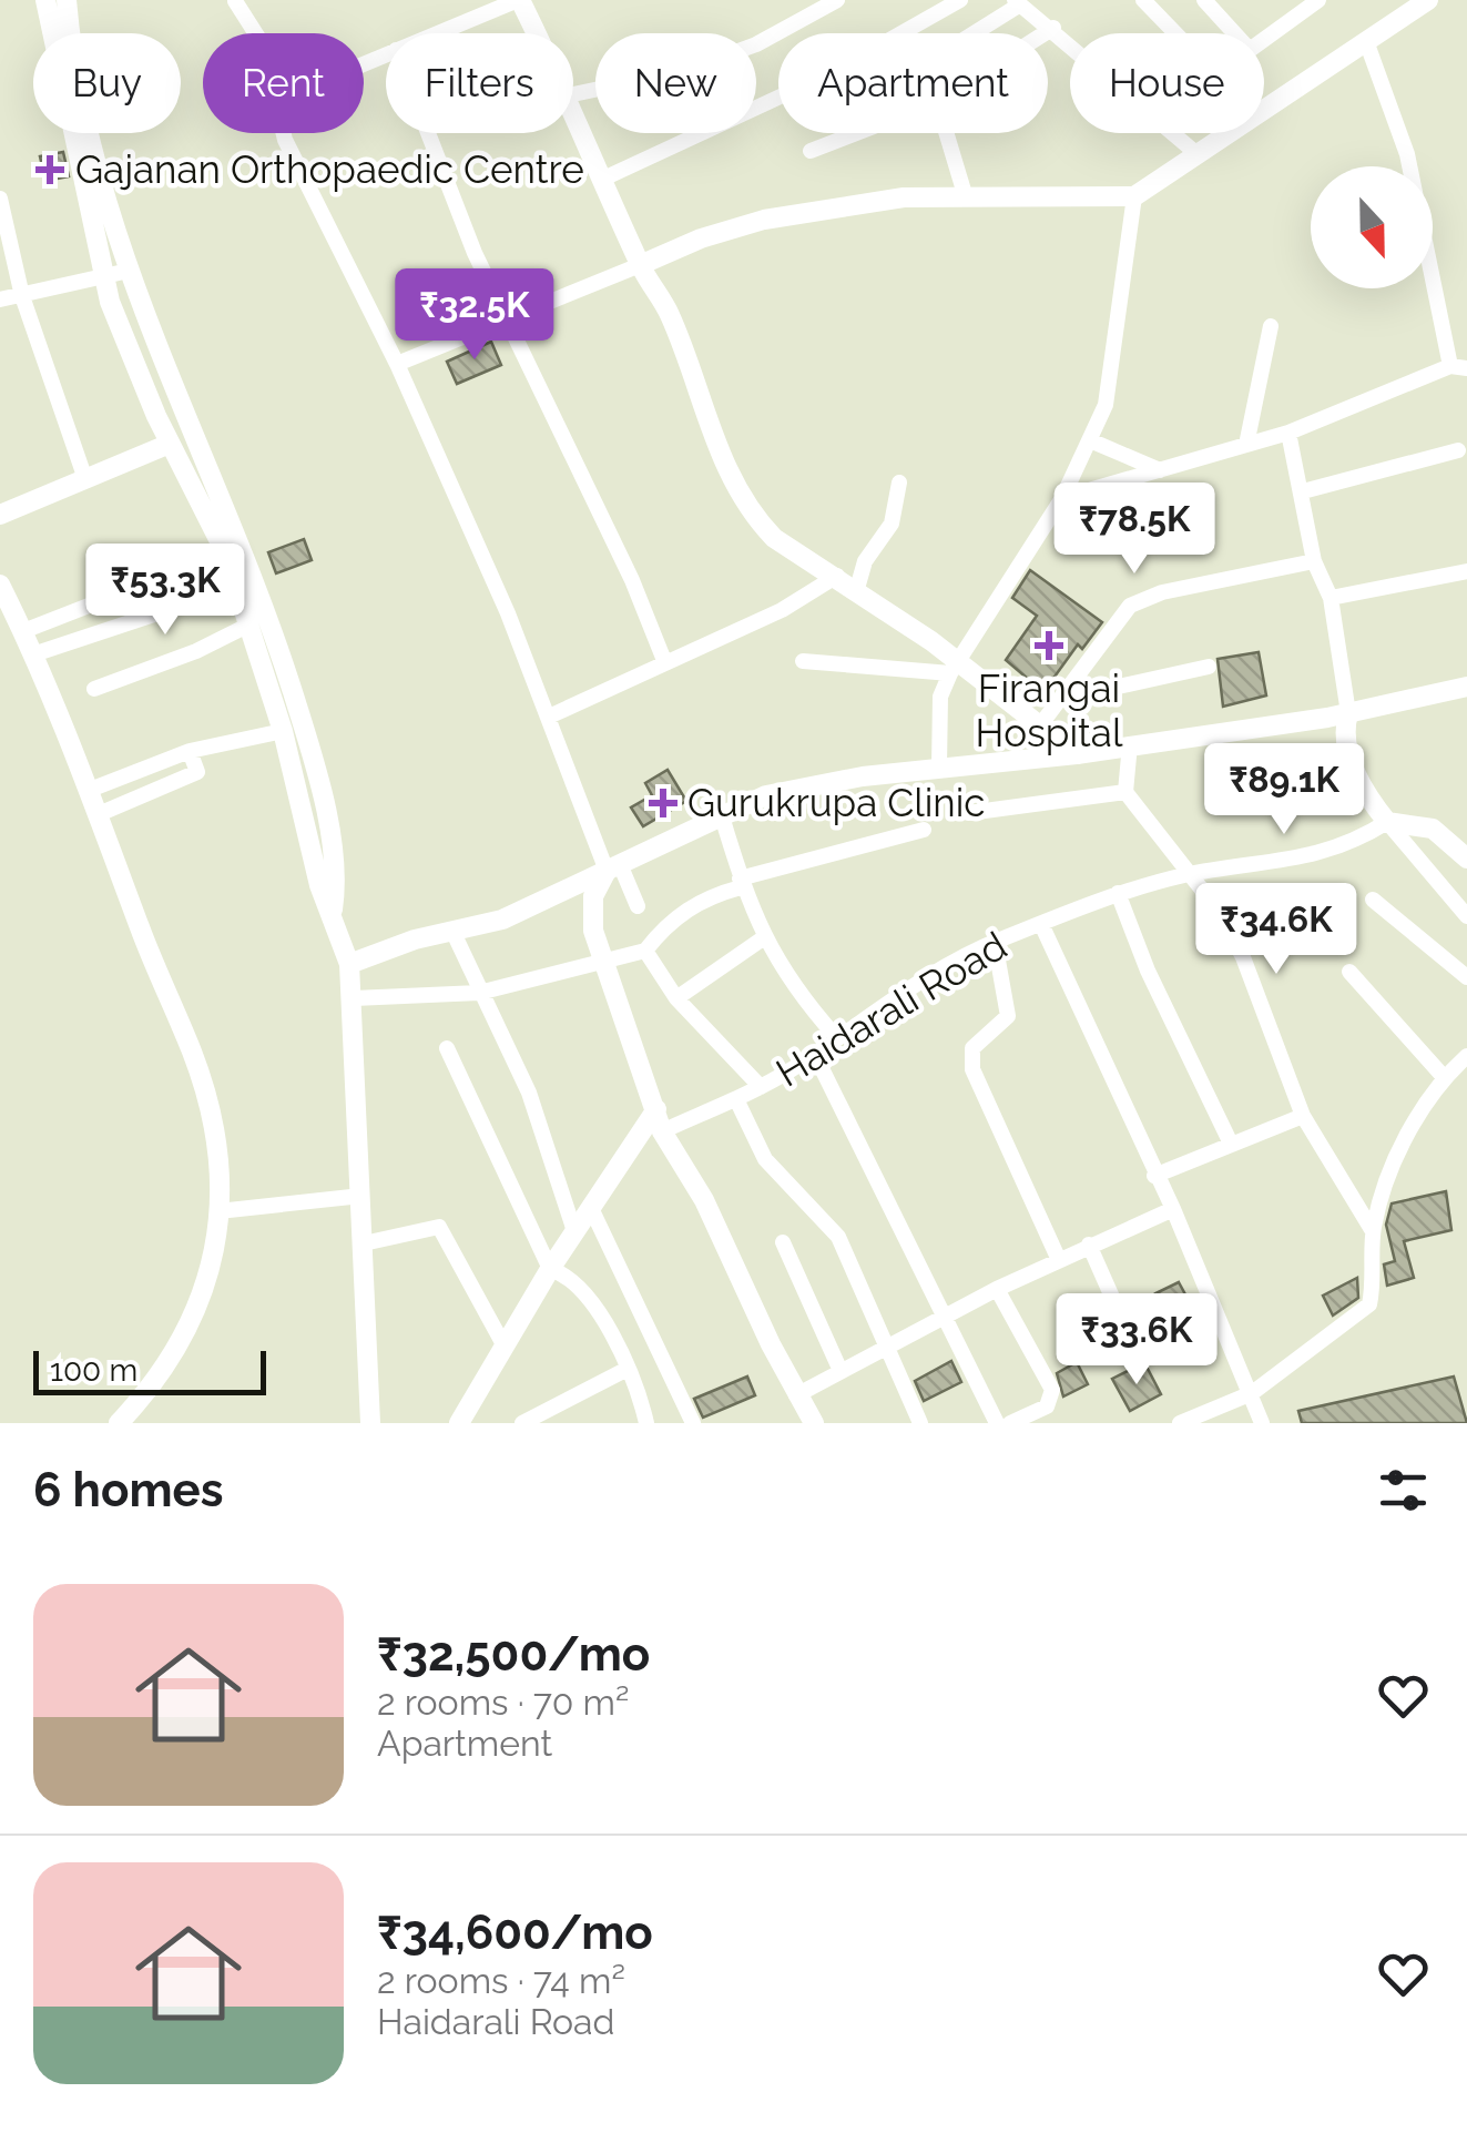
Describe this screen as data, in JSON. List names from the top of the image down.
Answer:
{
  "streets": {
    "street": ["Haidarali Road"]
  },
  "places": {
    "health": ["Gajanan Orthopaedic Centre", "Firangai Hospital", "Gurukrupa Clinic"]
  },
  "scale_bar": "100 m",
  "north": "bottom",
  "page": {
    "chip": [
      "Buy",
      "Rent",
      "Filters",
      "New",
      "Apartment",
      "House"
    ],
    "price": [
      "₹32.5K",
      "₹78.5K",
      "₹53.3K",
      "₹89.1K",
      "₹34.6K",
      "₹33.6K"
    ],
    "scale": "100 m",
    "heading": "6 homes",
    "list": [
      {
        "name": "₹32,500/mo",
        "note": "2 rooms · 70 m² · Apartment"
      },
      {
        "name": "₹34,600/mo",
        "note": "2 rooms · 74 m² · Haidarali Road"
      }
    ]
  }
}
